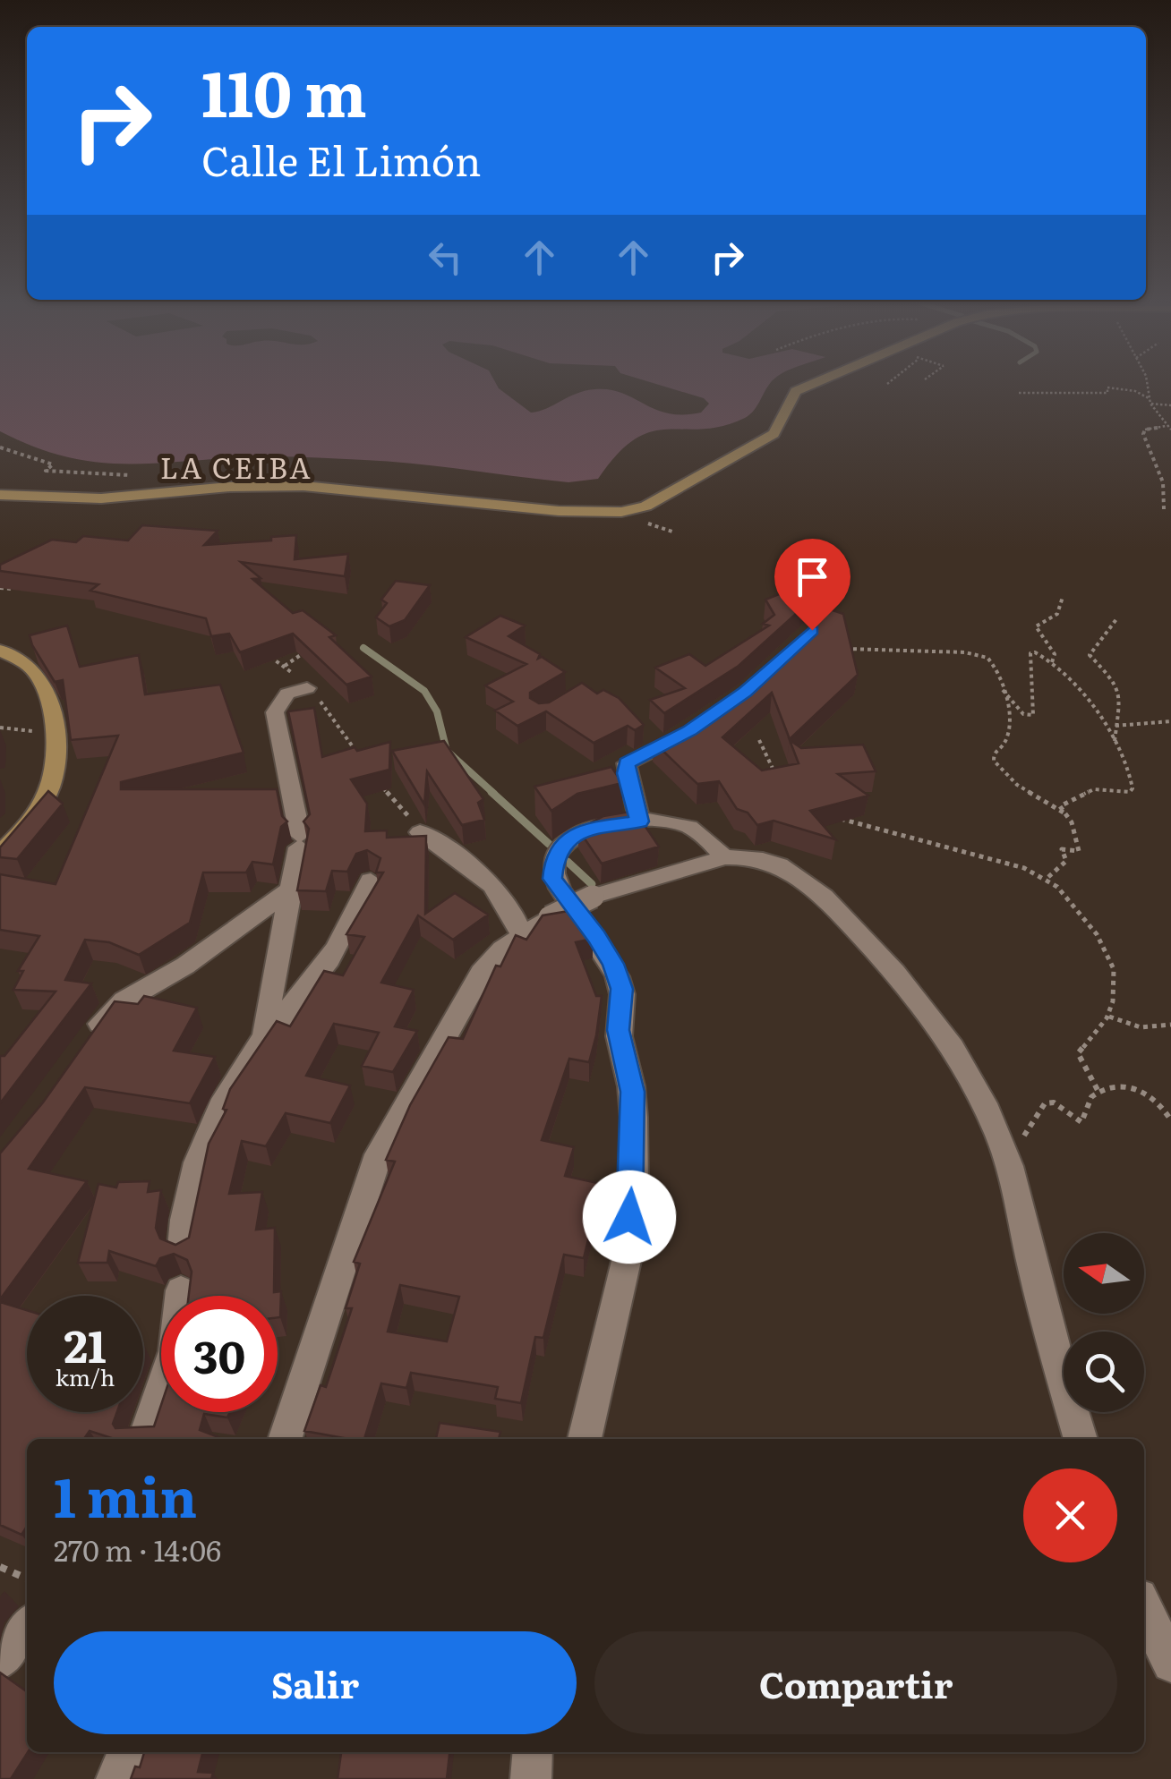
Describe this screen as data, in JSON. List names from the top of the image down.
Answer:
{
  "districts": ["LA CEIBA"],
  "north": "left",
  "page": {
    "turn": ["110 m", "Calle El Limón"],
    "speed": "21 km/h",
    "limit": "30",
    "heading": ["1 min", "270 m · 14:06"],
    "buttons": ["Salir", "Compartir"]
  }
}
